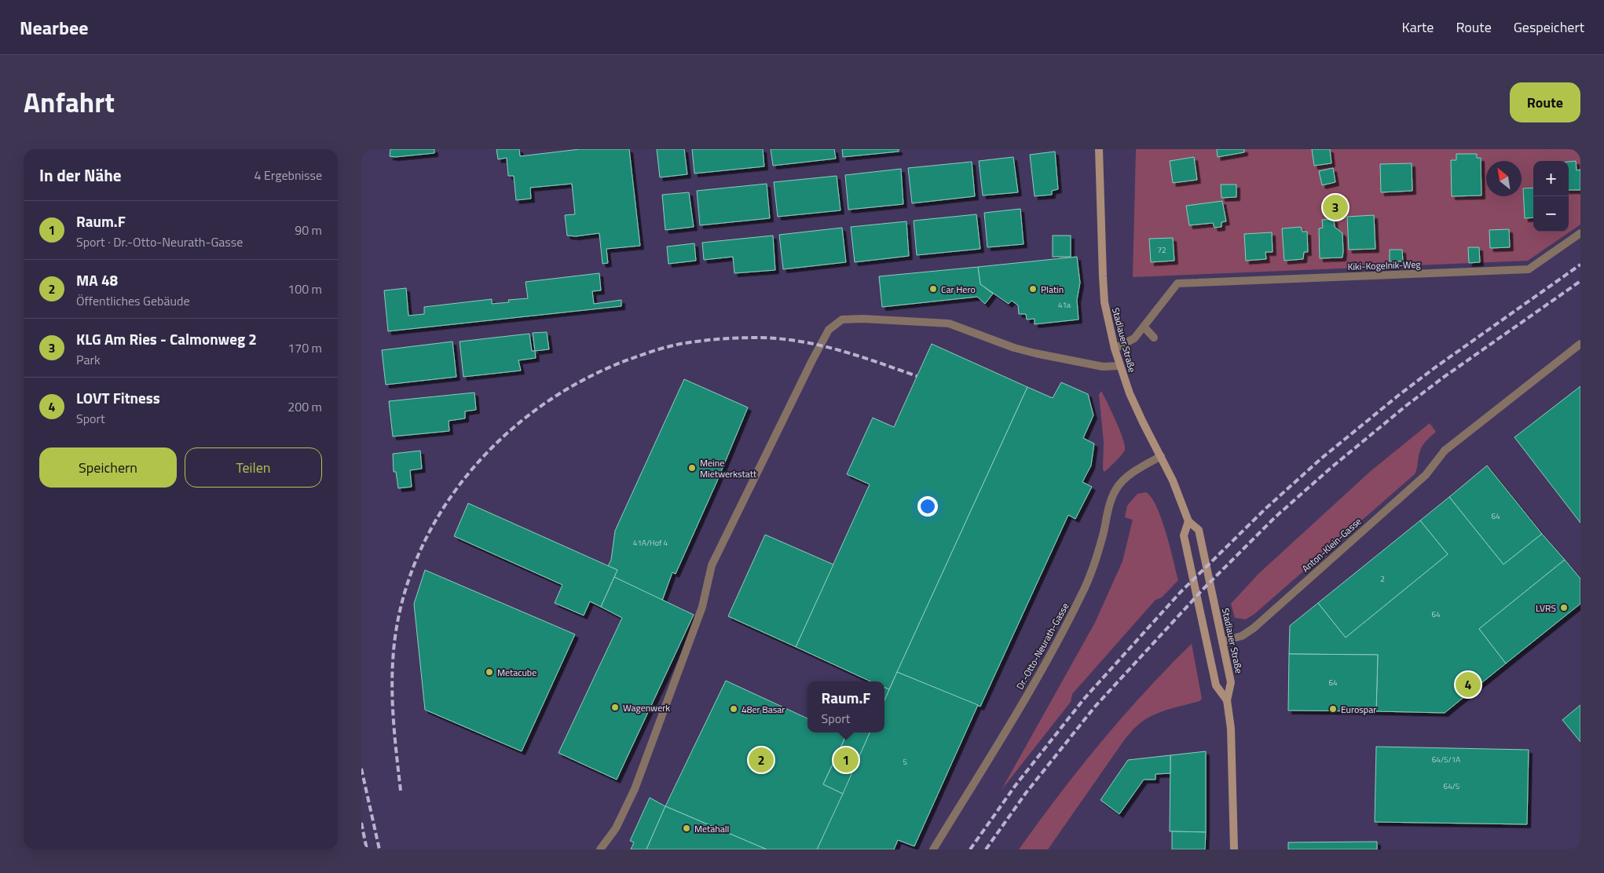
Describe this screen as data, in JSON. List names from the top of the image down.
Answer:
{
  "streets": {
    "main road": ["Stadlauer Straße"],
    "street": ["Kiki-Kogelnik-Weg", "Anton-Klein-Gasse", "Dr.-Otto-Neurath-Gasse"]
  },
  "crossings": [
    ["Stadlauer Straße", "Anton-Klein-Gasse"],
    ["Stadlauer Straße", "Dr.-Otto-Neurath-Gasse"]
  ],
  "places": [
    "Car Hero",
    "Platin",
    "Meine Mietwerkstatt",
    "LVRS",
    "Metacube",
    "Wagenwerk",
    "48er Basar",
    "Eurospar",
    "Metahall"
  ],
  "house_numbers": [
    "72",
    "41a",
    "64",
    "41A/Hof 4",
    "2",
    "64",
    "64",
    "64/5/1A",
    "5",
    "64/5"
  ],
  "north": "top left",
  "page": {
    "header": "Nearbee",
    "nav": ["Karte", "Route", "Gespeichert"],
    "title": "Anfahrt",
    "buttons": [
      "Route",
      ["Speichern", "Teilen"]
    ],
    "heading": ["In der Nähe", "4 Ergebnisse"],
    "map_buttons": ["+", "−"],
    "pins": [
      "3",
      "4",
      "1",
      "2"
    ],
    "list": [
      {
        "mark": "1",
        "name": "Raum.F",
        "note": "Sport · Dr.-Otto-Neurath-Gasse",
        "value": "90 m"
      },
      {
        "mark": "2",
        "name": "MA 48",
        "note": "Öffentliches Gebäude",
        "value": "100 m"
      },
      {
        "mark": "3",
        "name": "KLG Am Ries - Calmonweg 2",
        "note": "Park",
        "value": "170 m"
      },
      {
        "mark": "4",
        "name": "LOVT Fitness",
        "note": "Sport",
        "value": "200 m"
      }
    ],
    "popup": ["Raum.F", "Sport"]
  }
}
